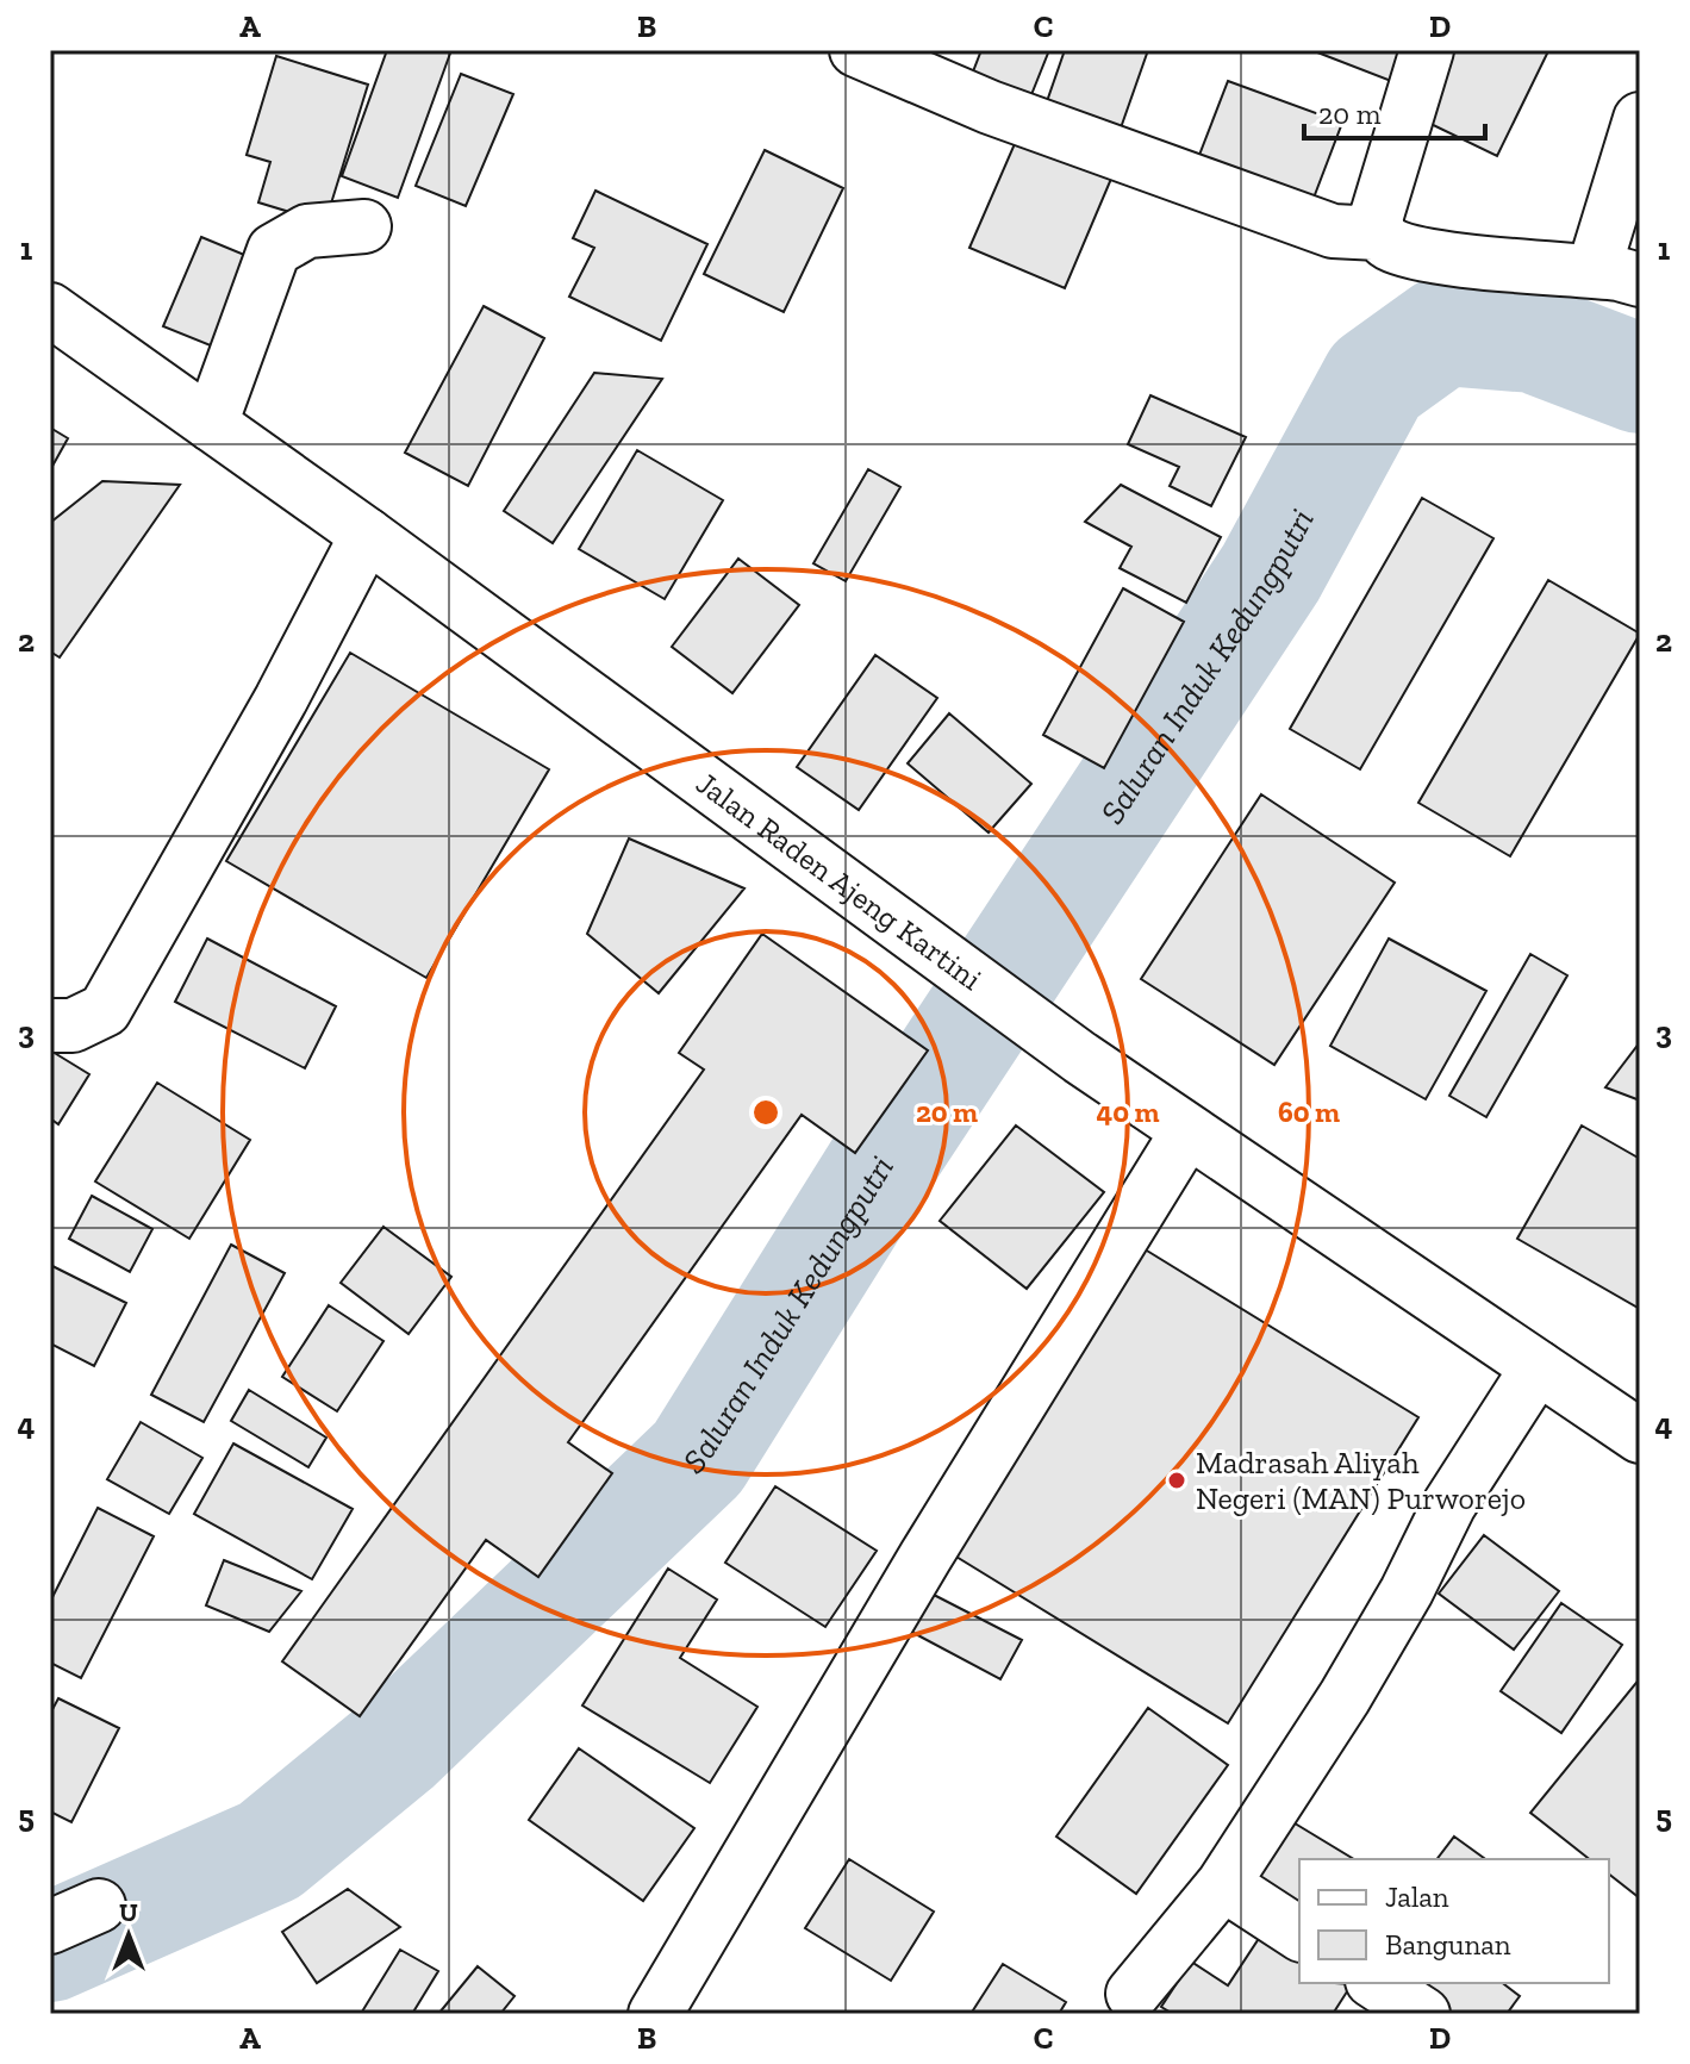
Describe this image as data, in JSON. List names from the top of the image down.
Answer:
{
  "streets": {
    "street": ["Jalan Raden Ajeng Kartini"]
  },
  "water": ["Saluran Induk Kedungputri"],
  "places": ["Madrasah Aliyah Negeri (MAN) Purworejo"],
  "legend": ["Jalan", "Bangunan"],
  "scale_bar": "20 m",
  "north": "top",
  "grid": {
    "columns": [
      "A",
      "B",
      "C",
      "D"
    ],
    "rows": [
      "1",
      "2",
      "3",
      "4",
      "5"
    ]
  },
  "rings": ["20 m", "40 m", "60 m"]
}
